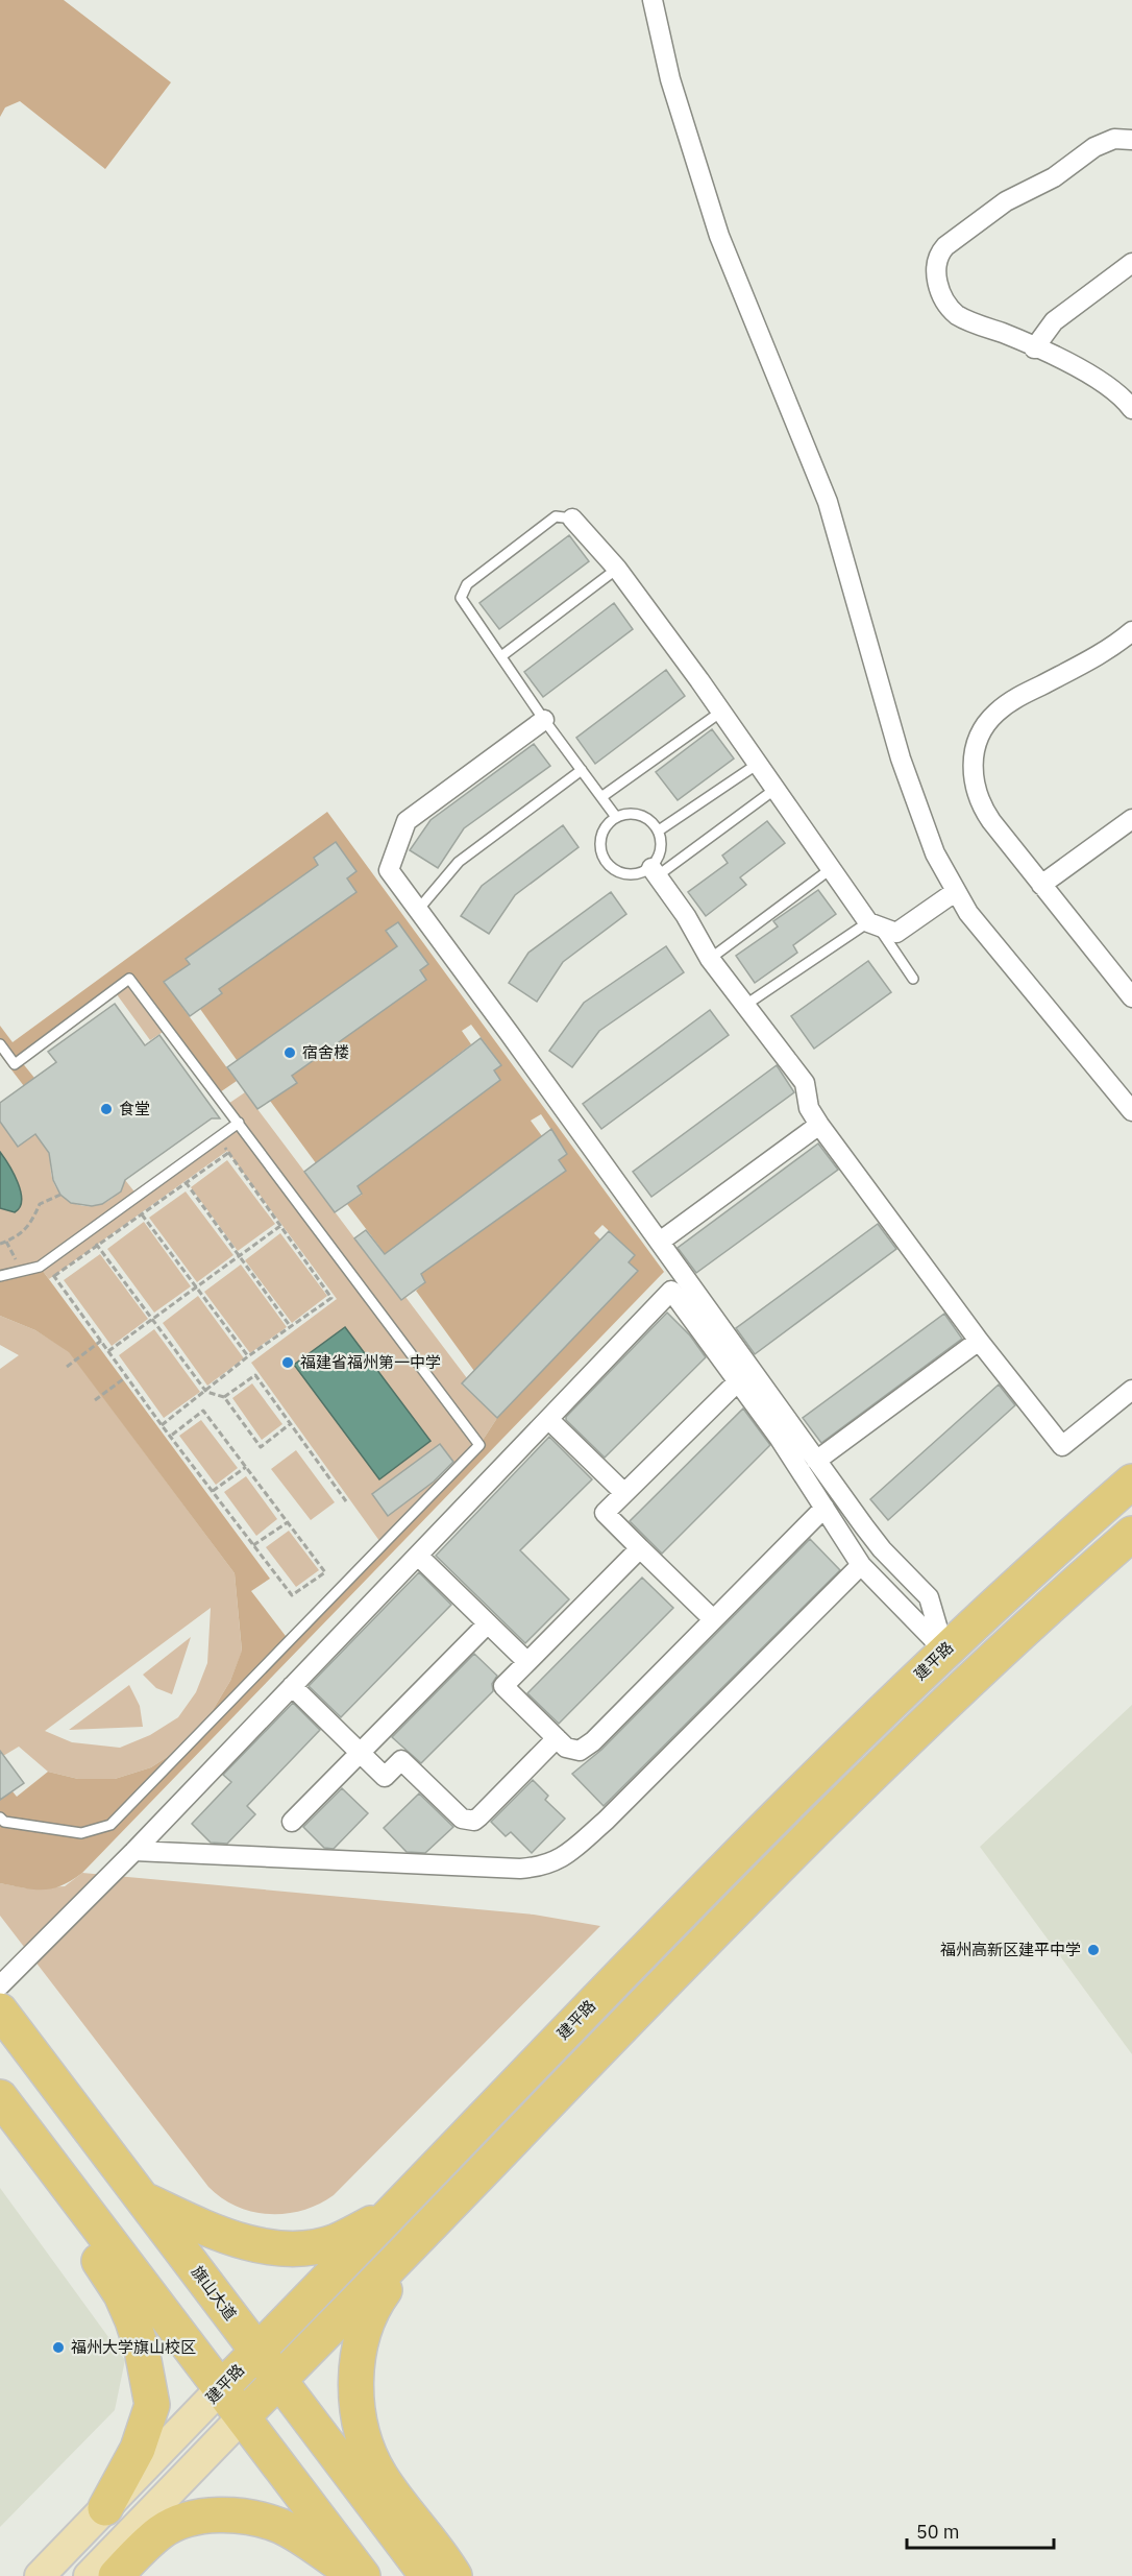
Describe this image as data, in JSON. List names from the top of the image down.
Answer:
{
  "streets": {
    "highway": ["建平路", "旗山大道"]
  },
  "crossings": [
    ["建平路", "旗山大道"]
  ],
  "places": [
    "宿舍楼",
    "食堂",
    "福建省福州第一中学",
    "福州高新区建平中学",
    "福州大学旗山校区"
  ],
  "scale_bar": "50 m"
}
